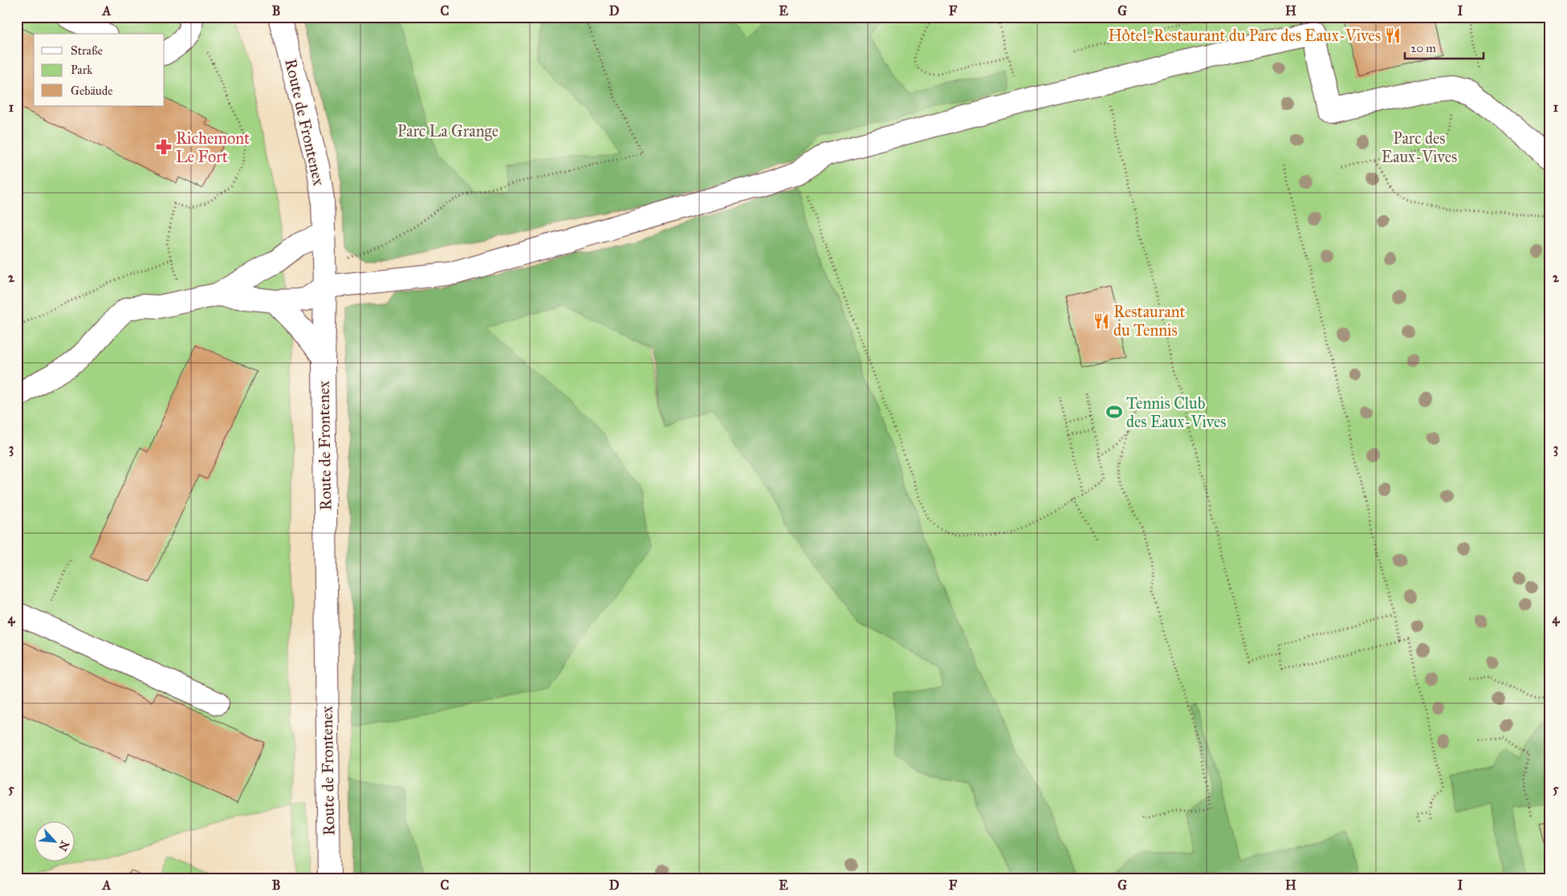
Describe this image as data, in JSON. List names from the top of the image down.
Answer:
{
  "streets": {
    "main road": ["Route de Frontenex"]
  },
  "parks": ["Parc La Grange", "Parc des Eaux-Vives"],
  "places": {
    "restaurant": ["Hôtel-Restaurant du Parc des Eaux-Vives", "Restaurant du Tennis"],
    "pharmacy": ["Richemont Le Fort"],
    "sports": ["Tennis Club des Eaux-Vives"]
  },
  "legend": ["Straße", "Park", "Gebäude"],
  "scale_bar": "20 m",
  "north": "bottom right",
  "grid": {
    "columns": [
      "A",
      "B",
      "C",
      "D",
      "E",
      "F",
      "G",
      "H",
      "I"
    ],
    "rows": [
      "1",
      "2",
      "3",
      "4",
      "5"
    ]
  }
}
